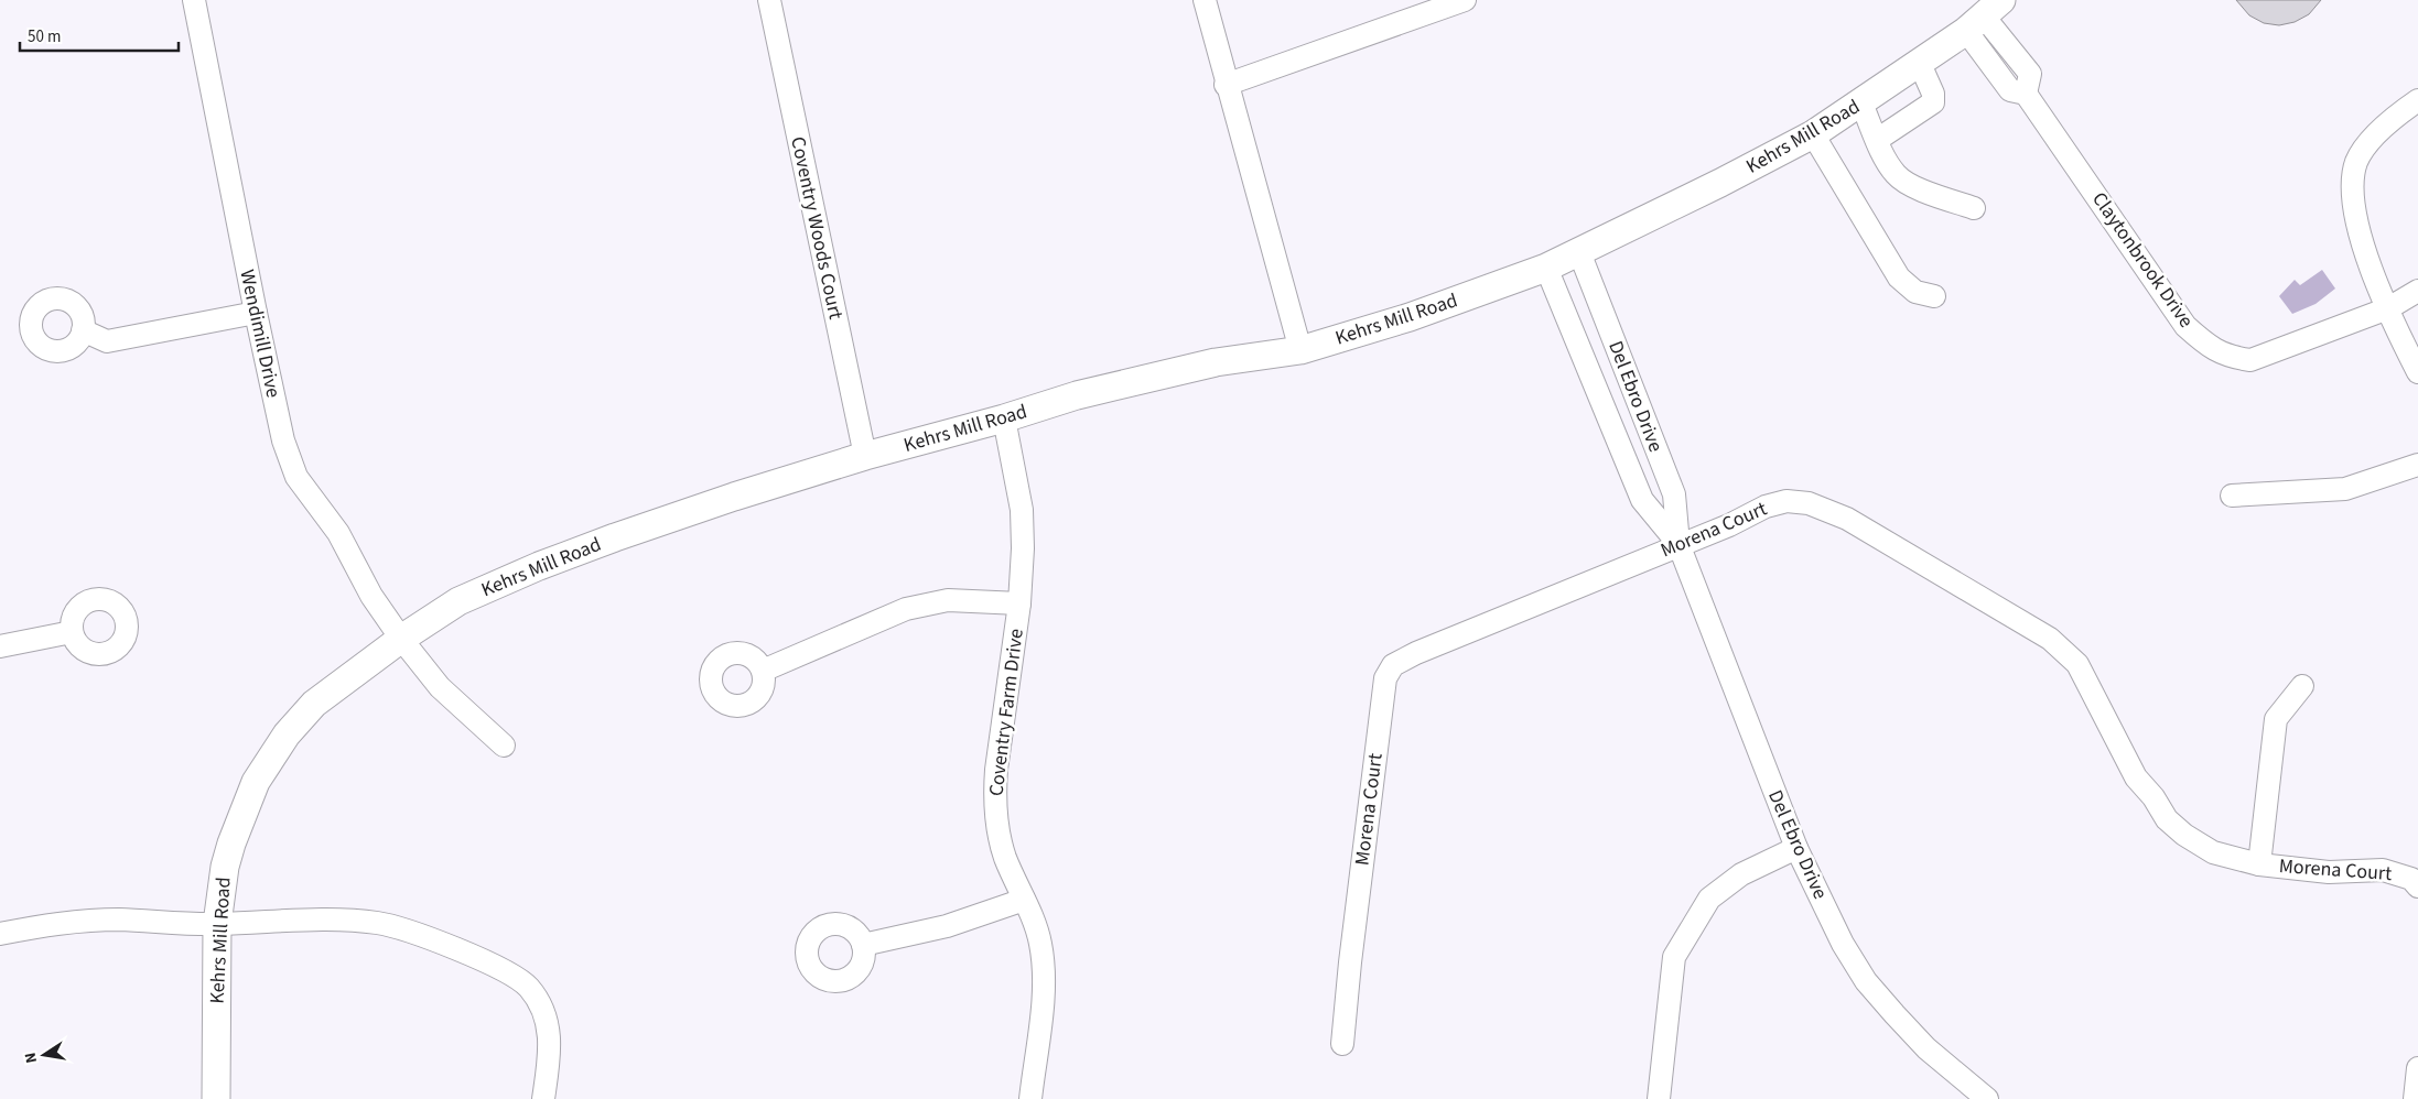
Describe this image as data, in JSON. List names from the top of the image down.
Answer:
{
  "streets": {
    "main road": ["Kehrs Mill Road"],
    "street": [
      "Coventry Woods Court",
      "Claytonbrook Drive",
      "Wendimill Drive",
      "Del Ebro Drive",
      "Morena Court",
      "Coventry Farm Drive"
    ]
  },
  "crossings": [
    ["Kehrs Mill Road", "Coventry Woods Court"],
    ["Kehrs Mill Road", "Claytonbrook Drive"],
    ["Kehrs Mill Road", "Wendimill Drive"],
    ["Kehrs Mill Road", "Del Ebro Drive"],
    ["Kehrs Mill Road", "Coventry Farm Drive"],
    ["Del Ebro Drive", "Morena Court"]
  ],
  "scale_bar": "50 m",
  "north": "left"
}
